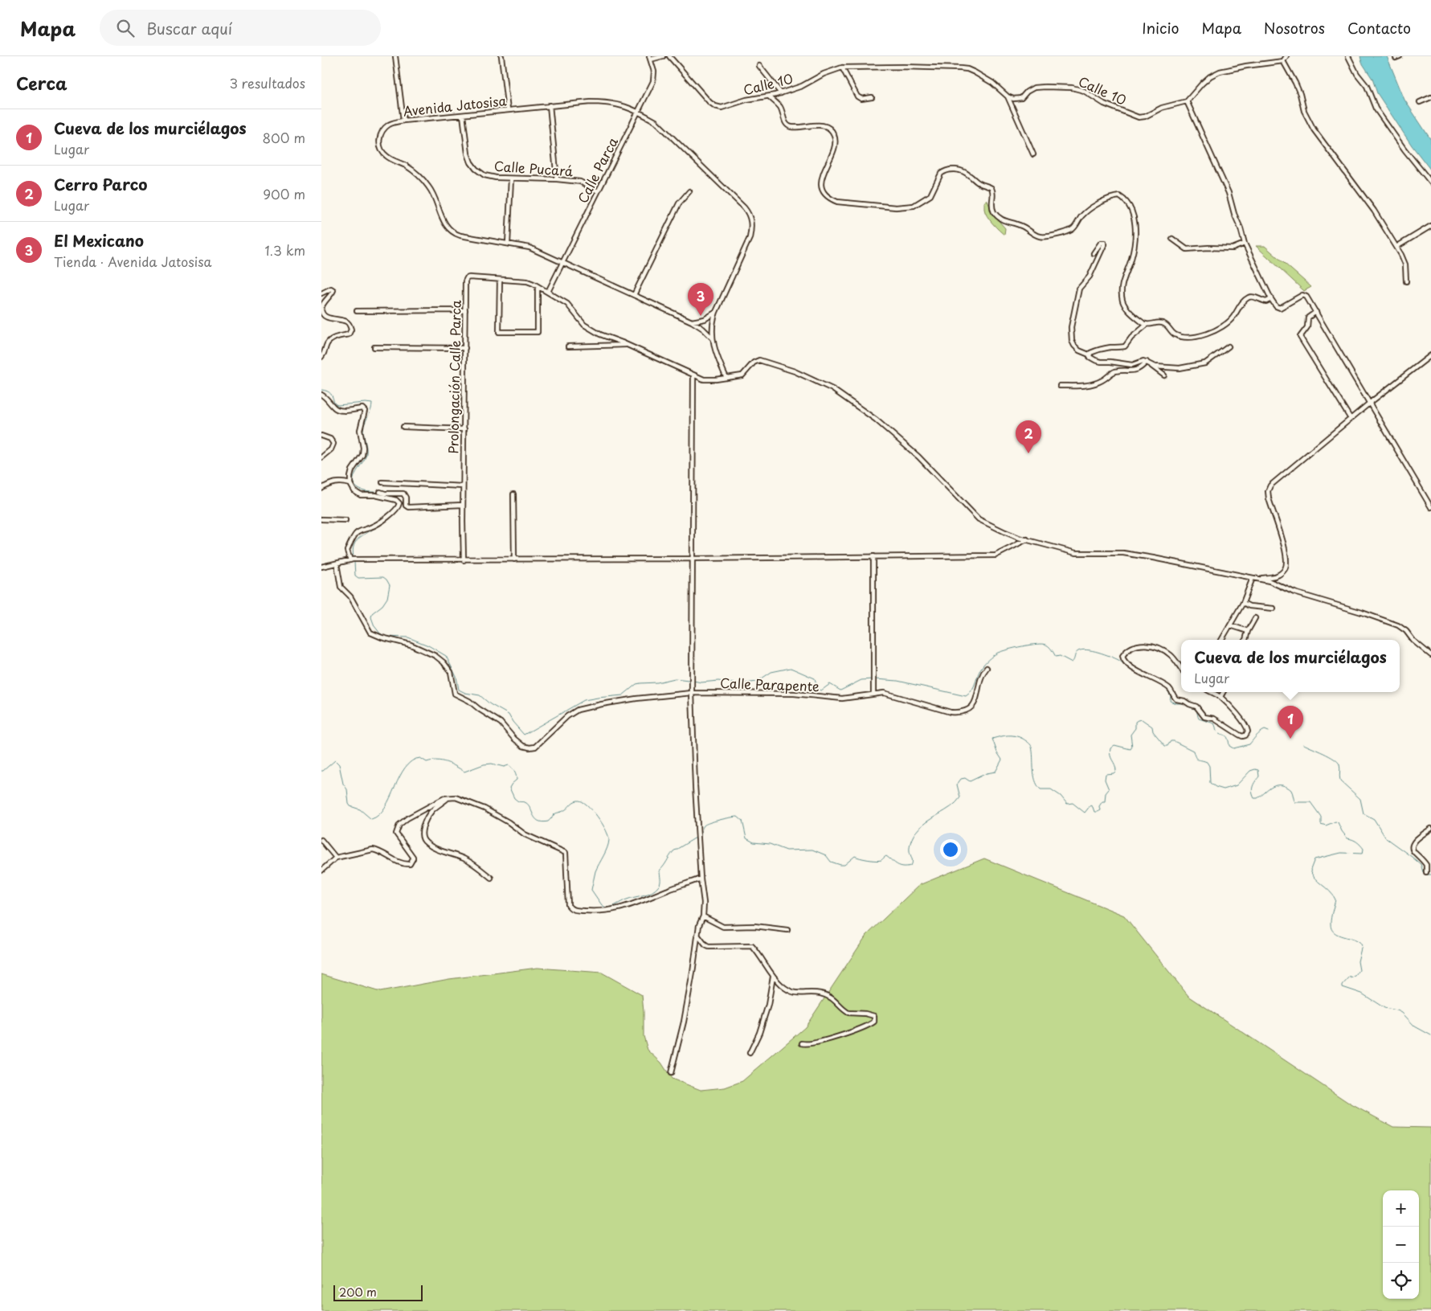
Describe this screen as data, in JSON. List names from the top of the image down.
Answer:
{
  "streets": {
    "street": [
      "Calle 10",
      "Avenida Jatosisa",
      "Calle Pucará",
      "Calle Parca",
      "Prolongación Calle Parca",
      "Calle Parapente"
    ]
  },
  "crossings": [
    ["Avenida Jatosisa", "Calle Pucará"],
    ["Avenida Jatosisa", "Calle Parca"],
    ["Avenida Jatosisa", "Prolongación Calle Parca"],
    ["Calle Pucará", "Calle Parca"],
    ["Calle Parca", "Prolongación Calle Parca"]
  ],
  "scale_bar": "200 m",
  "page": {
    "header": "Mapa",
    "search": "Buscar aquí",
    "nav": [
      "Inicio",
      "Mapa",
      "Nosotros",
      "Contacto"
    ],
    "heading": ["Cerca", "3 resultados"],
    "list": [
      {
        "mark": "1",
        "name": "Cueva de los murciélagos",
        "note": "Lugar",
        "value": "800 m"
      },
      {
        "mark": "2",
        "name": "Cerro Parco",
        "note": "Lugar",
        "value": "900 m"
      },
      {
        "mark": "3",
        "name": "El Mexicano",
        "note": "Tienda · Avenida Jatosisa",
        "value": "1.3 km"
      }
    ],
    "pins": ["3", "2", "1"],
    "popup": ["Cueva de los murciélagos", "Lugar"],
    "map_buttons": ["+", "−"],
    "scale": "200 m"
  }
}
